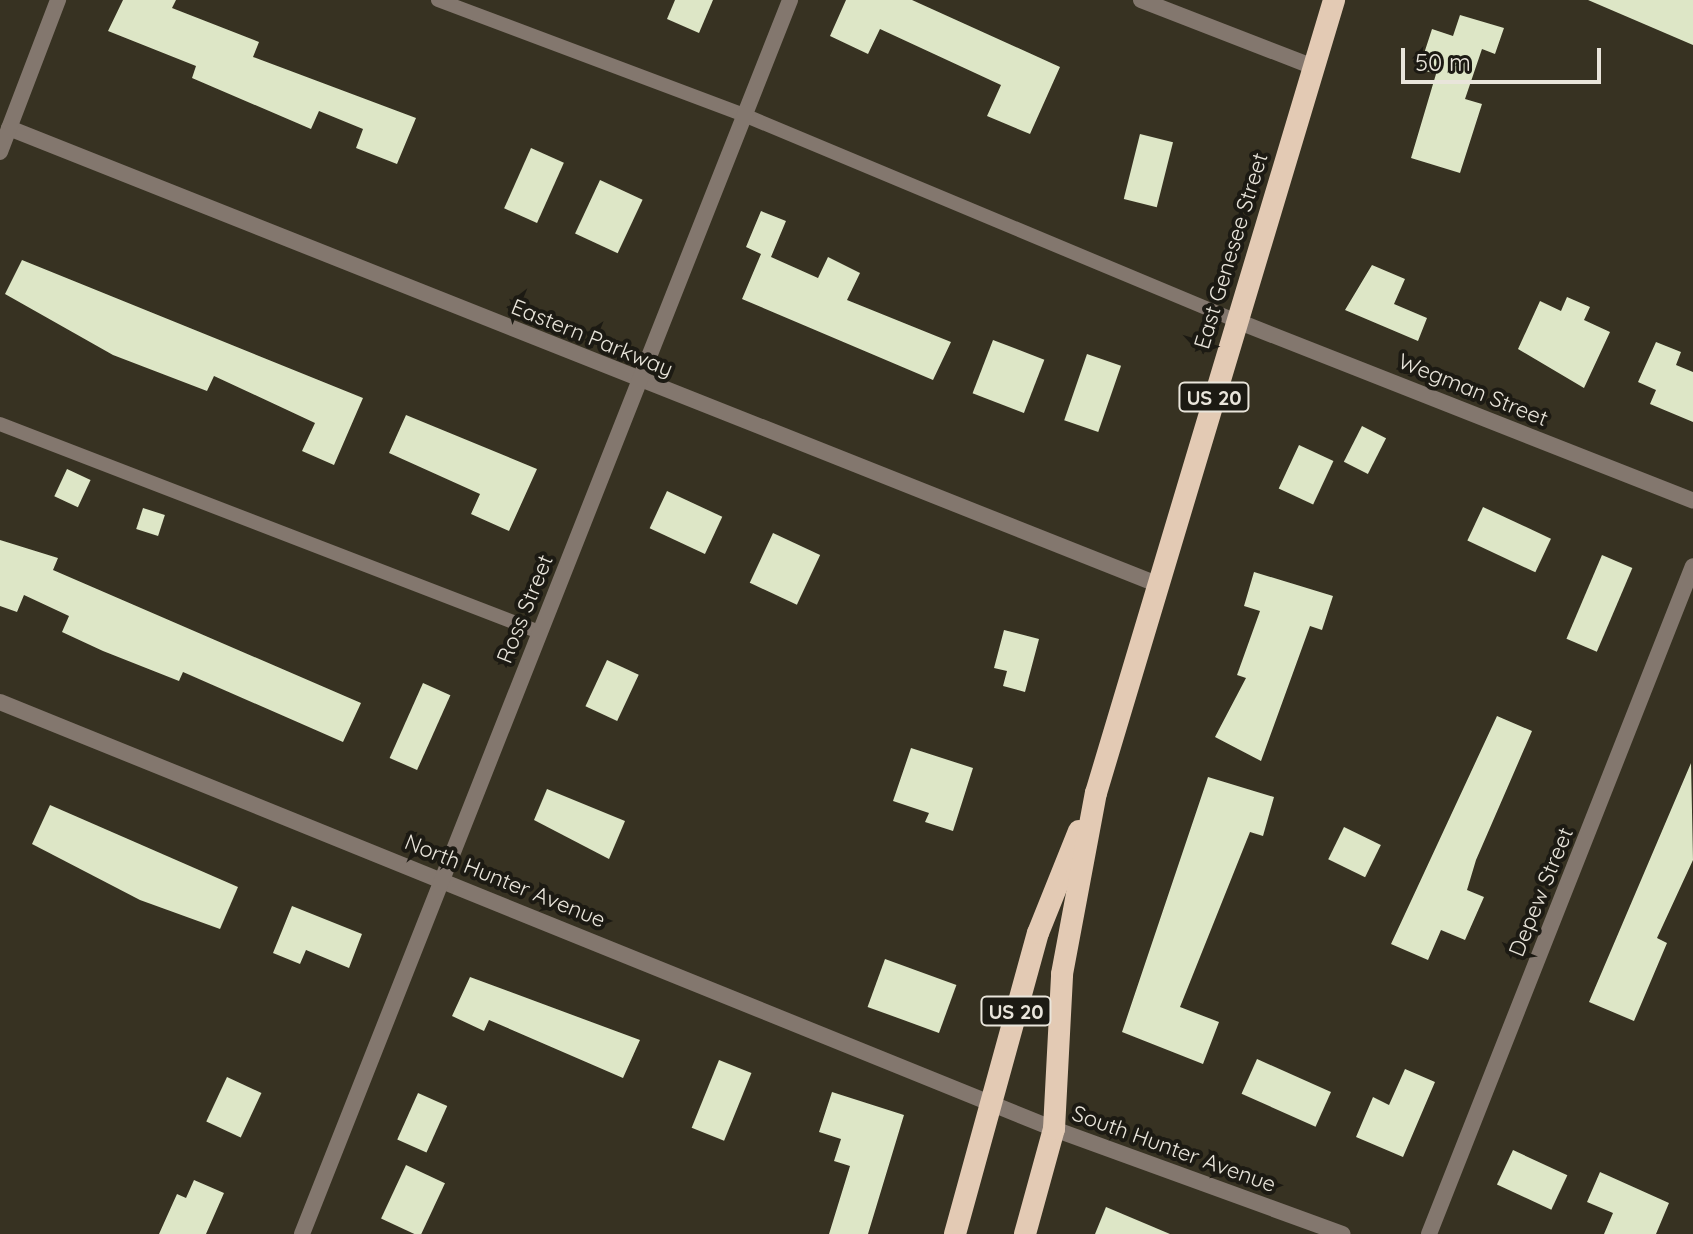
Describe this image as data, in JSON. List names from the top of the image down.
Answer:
{
  "streets": {
    "highway": ["East Genesee Street", "US 20"],
    "street": [
      "Eastern Parkway",
      "Wegman Street",
      "Ross Street",
      "North Hunter Avenue",
      "Depew Street",
      "South Hunter Avenue"
    ]
  },
  "crossings": [
    ["East Genesee Street", "Eastern Parkway"],
    ["East Genesee Street", "Wegman Street"],
    ["East Genesee Street", "North Hunter Avenue"],
    ["East Genesee Street", "South Hunter Avenue"],
    ["Eastern Parkway", "Ross Street"],
    ["Ross Street", "North Hunter Avenue"],
    ["North Hunter Avenue", "South Hunter Avenue"]
  ],
  "scale_bar": "50 m"
}
